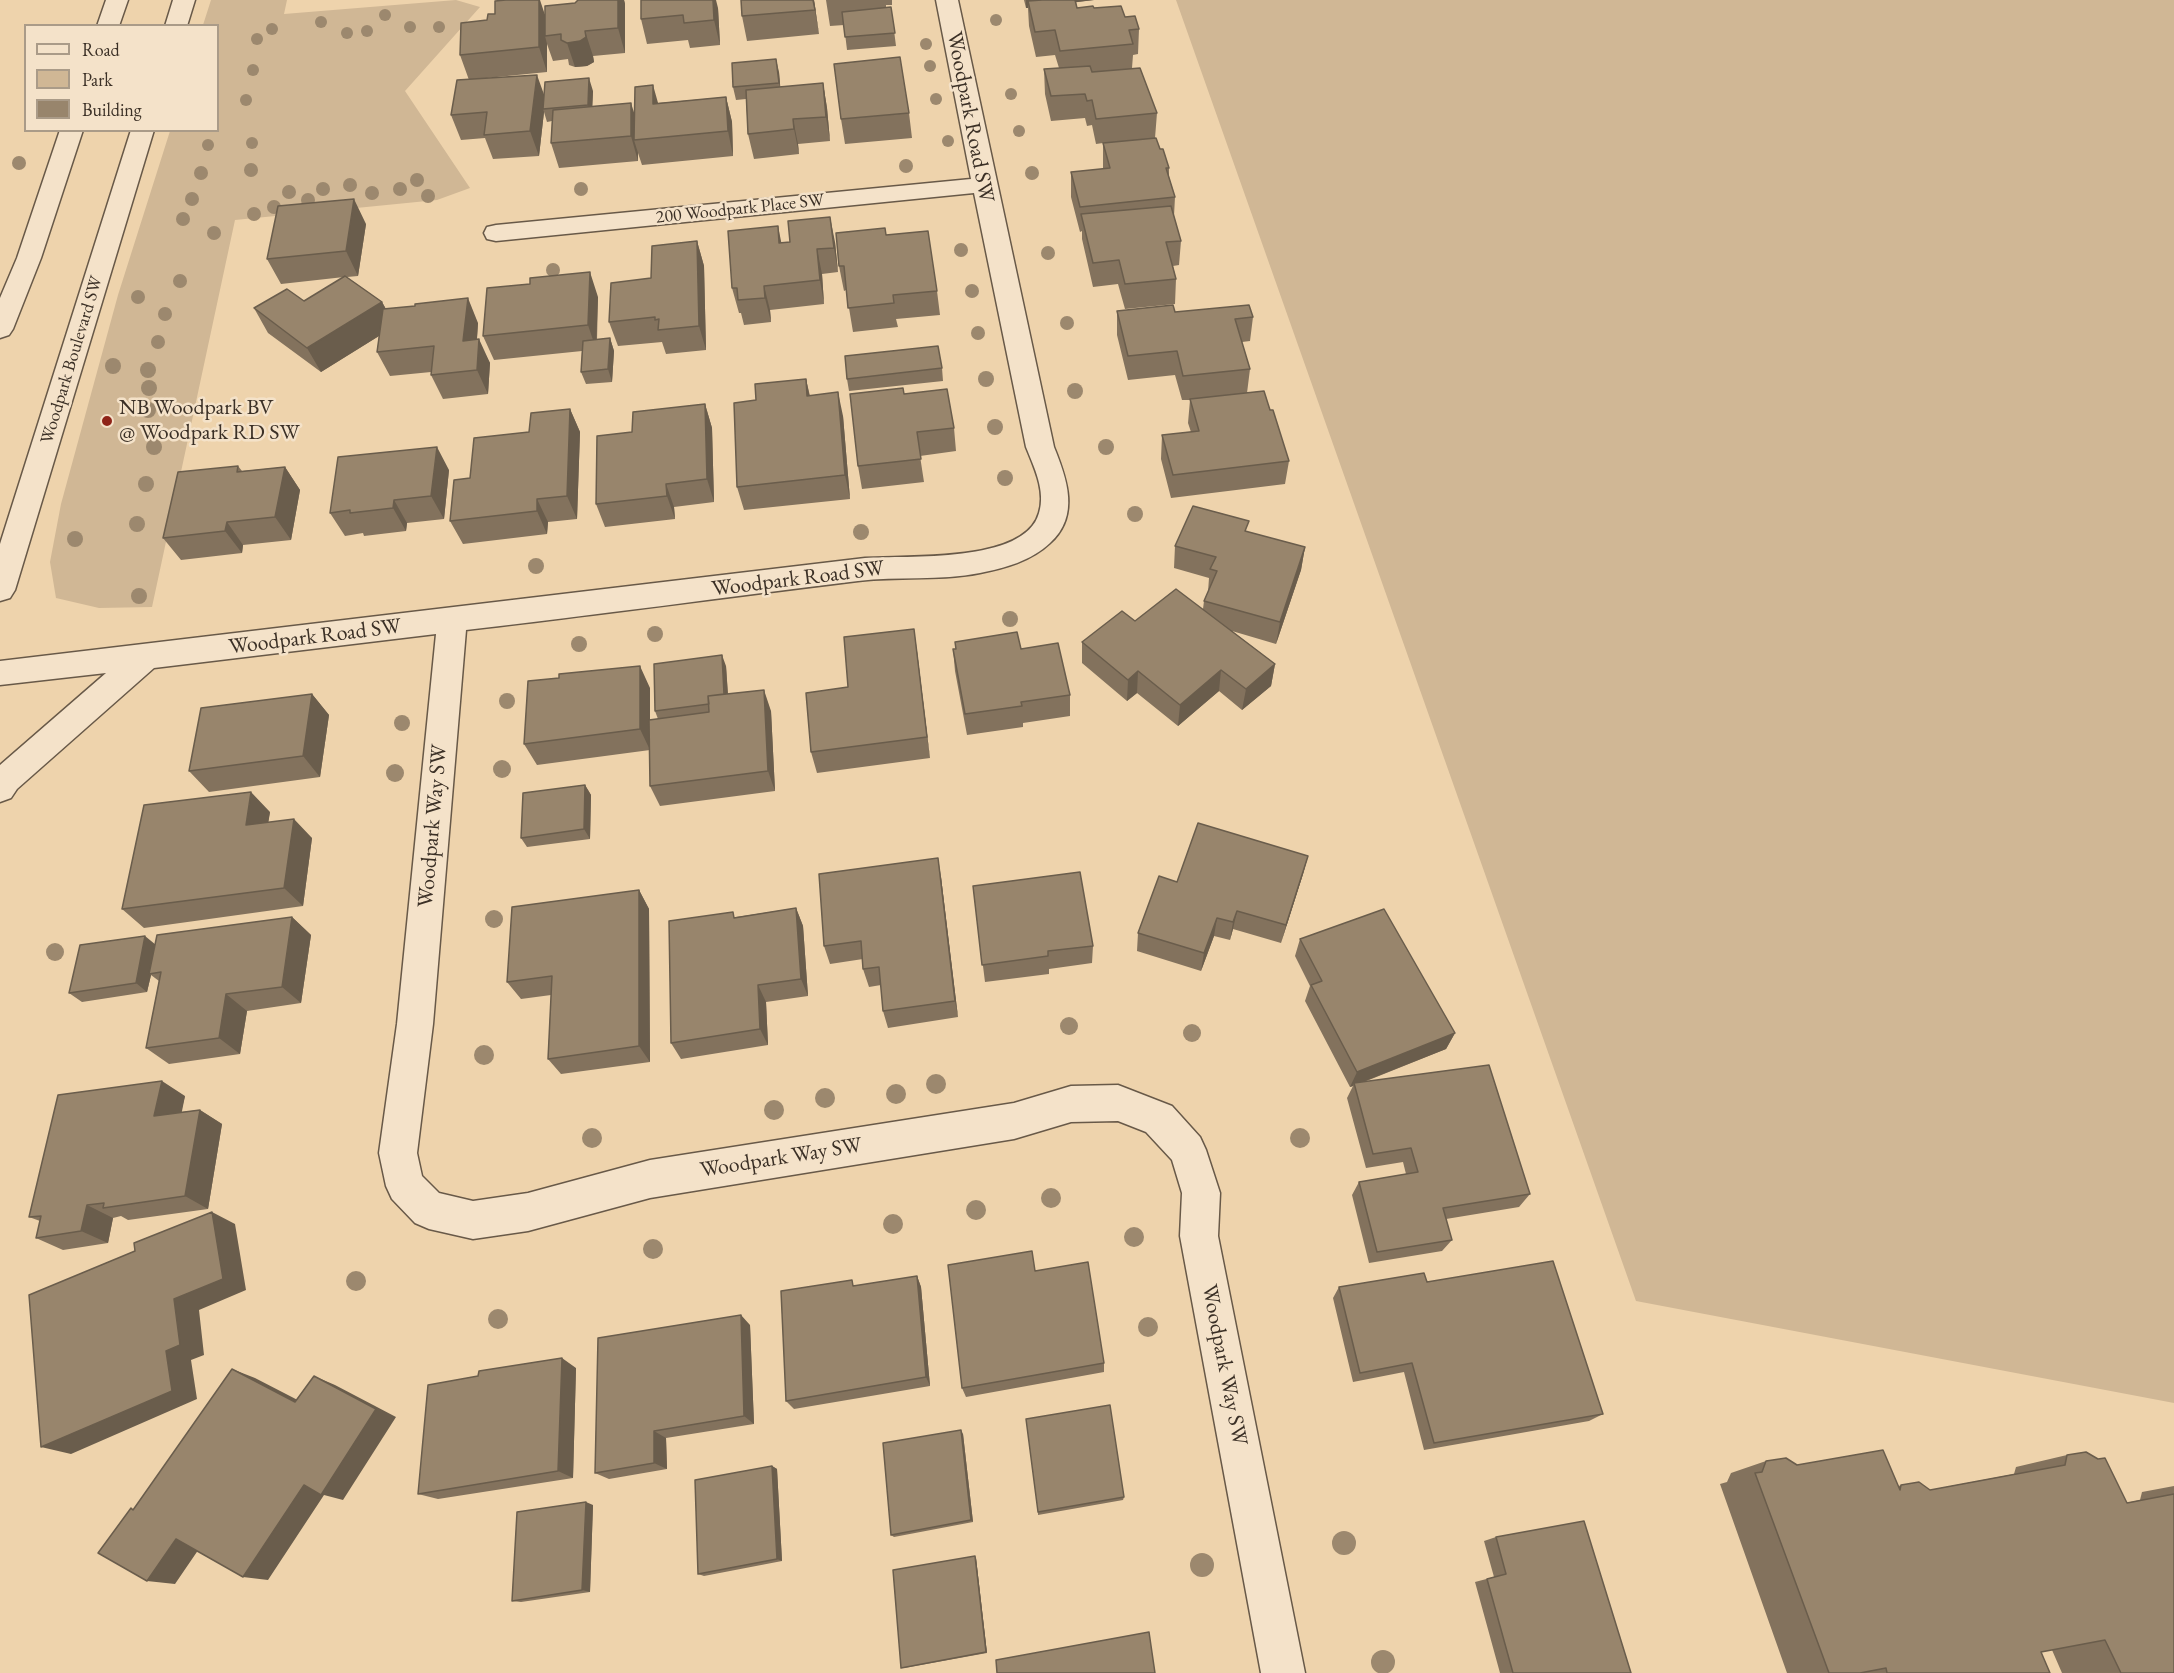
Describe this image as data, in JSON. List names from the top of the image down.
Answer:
{
  "streets": {
    "street": [
      "Woodpark Road SW",
      "200 Woodpark Place SW",
      "Woodpark Boulevard SW",
      "Woodpark Way SW"
    ]
  },
  "crossings": [
    ["Woodpark Road SW", "200 Woodpark Place SW"],
    ["Woodpark Road SW", "Woodpark Way SW"]
  ],
  "places": ["NB Woodpark BV @ Woodpark RD SW"],
  "legend": ["Road", "Park", "Building"]
}
